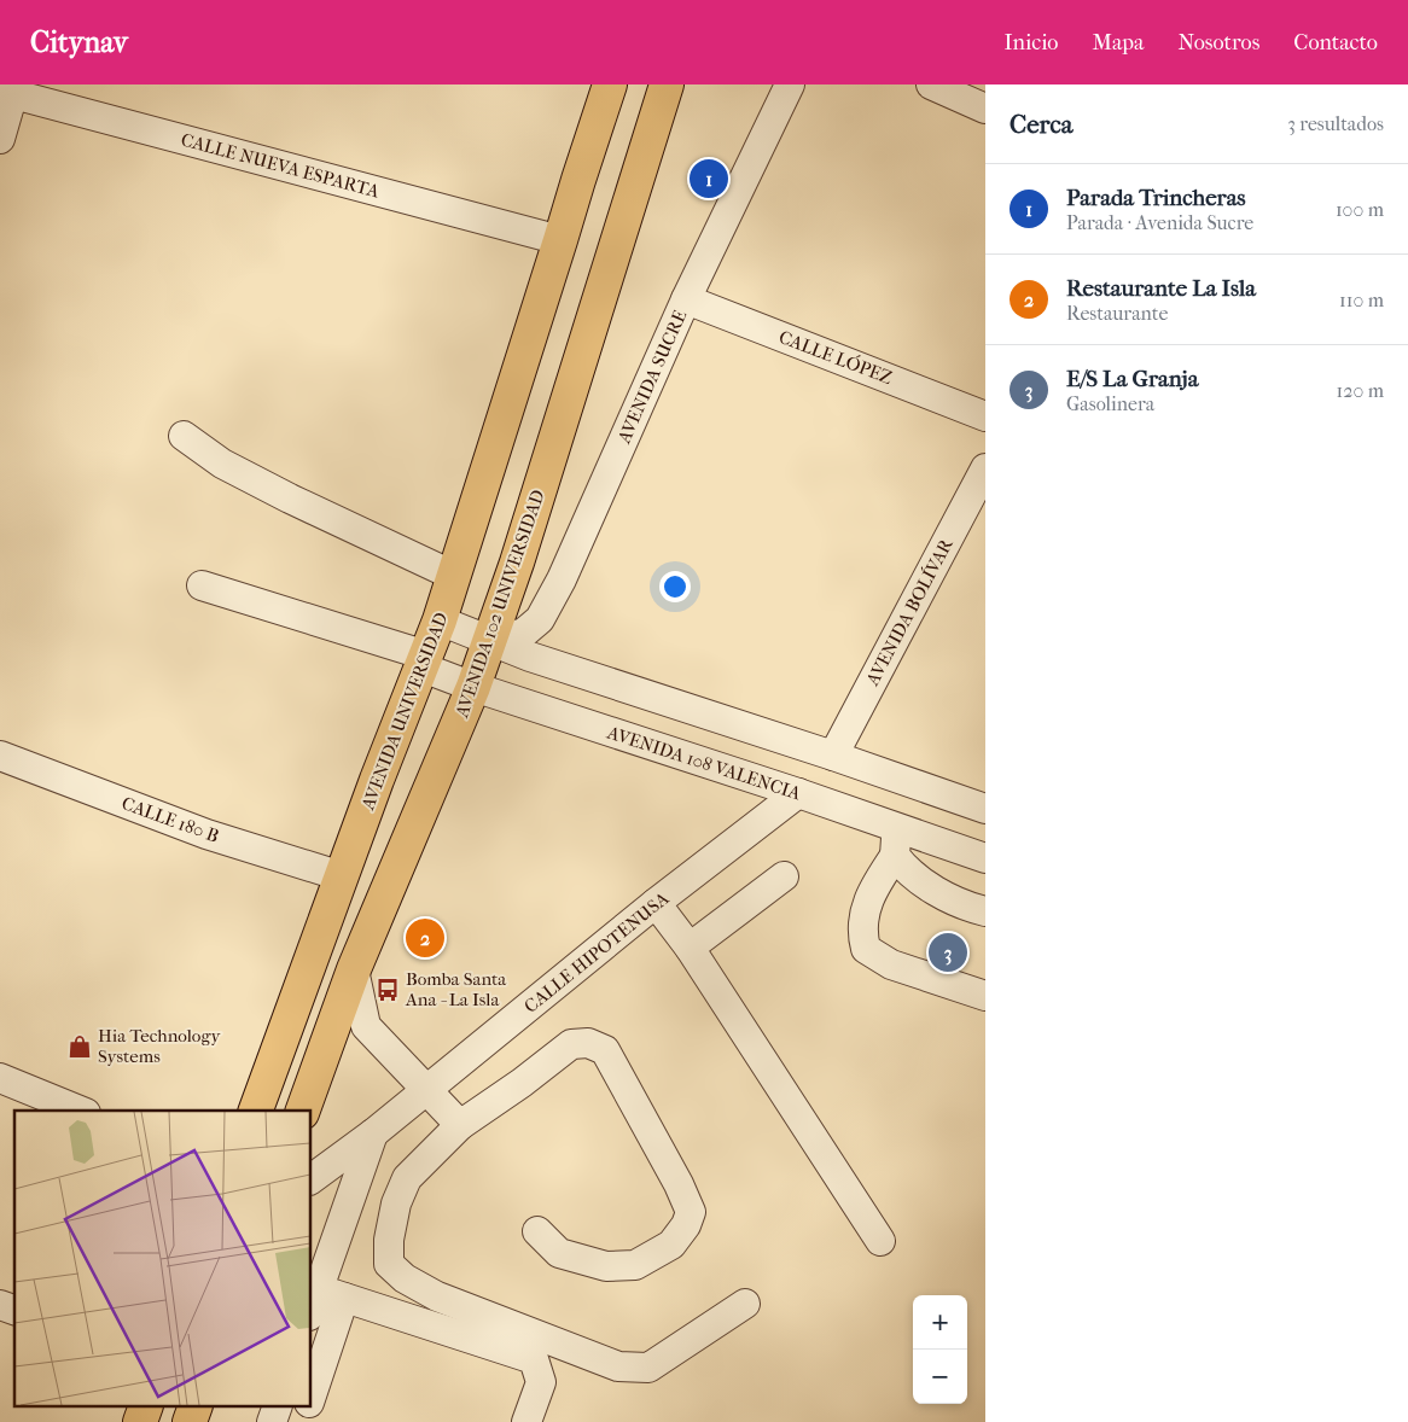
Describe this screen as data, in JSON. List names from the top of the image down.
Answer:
{
  "streets": {
    "main road": ["AVENIDA 102 UNIVERSIDAD", "AVENIDA UNIVERSIDAD"],
    "street": [
      "CALLE NUEVA ESPARTA",
      "CALLE LÓPEZ",
      "AVENIDA SUCRE",
      "AVENIDA BOLÍVAR",
      "AVENIDA 108 VALENCIA",
      "CALLE 180 B",
      "CALLE HIPOTENUSA"
    ]
  },
  "crossings": [
    ["CALLE NUEVA ESPARTA", "AVENIDA UNIVERSIDAD"],
    ["CALLE LÓPEZ", "AVENIDA SUCRE"],
    ["AVENIDA SUCRE", "AVENIDA 102 UNIVERSIDAD"],
    ["AVENIDA 102 UNIVERSIDAD", "AVENIDA 108 VALENCIA"],
    ["AVENIDA UNIVERSIDAD", "AVENIDA 108 VALENCIA"],
    ["AVENIDA UNIVERSIDAD", "CALLE 180 B"],
    ["AVENIDA 108 VALENCIA", "CALLE HIPOTENUSA"]
  ],
  "places": {
    "bus stop": ["Bomba Santa Ana - La Isla"],
    "shop": ["Hia Technology Systems"]
  },
  "page": {
    "header": "Citynav",
    "nav": [
      "Inicio",
      "Mapa",
      "Nosotros",
      "Contacto"
    ],
    "heading": ["Cerca", "3 resultados"],
    "pins": ["1", "2", "3"],
    "list": [
      {
        "mark": "1",
        "name": "Parada Trincheras",
        "note": "Parada · Avenida Sucre",
        "value": "100 m"
      },
      {
        "mark": "2",
        "name": "Restaurante La Isla",
        "note": "Restaurante",
        "value": "110 m"
      },
      {
        "mark": "3",
        "name": "E/S La Granja",
        "note": "Gasolinera",
        "value": "120 m"
      }
    ],
    "map_buttons": ["+", "−"]
  }
}
